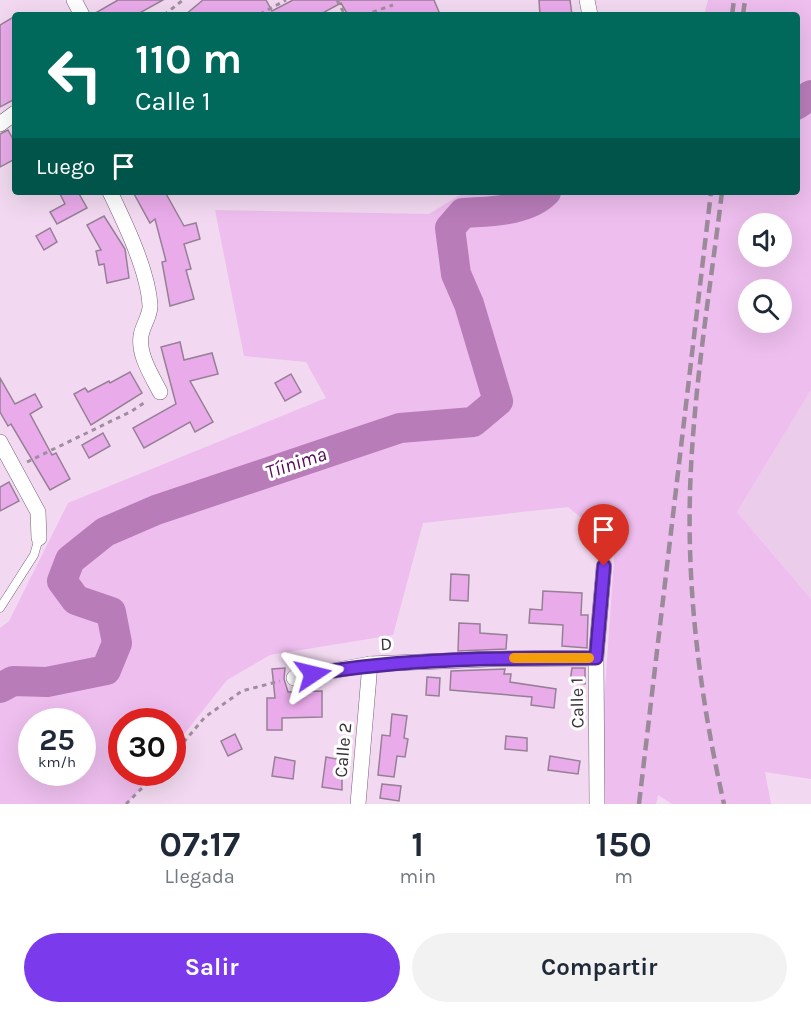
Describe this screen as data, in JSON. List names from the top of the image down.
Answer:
{
  "streets": {
    "street": ["D", "Calle 1", "Calle 2"]
  },
  "crossings": [
    ["D", "Calle 1"],
    ["D", "Calle 2"]
  ],
  "water": ["Tíinima"],
  "page": {
    "turn": ["110 m", "Calle 1"],
    "then": "Luego",
    "speed": "25 km/h",
    "limit": "30",
    "eta": [
      "07:17",
      "Llegada",
      "1",
      "min",
      "150",
      "m"
    ],
    "buttons": ["Salir", "Compartir"]
  }
}
